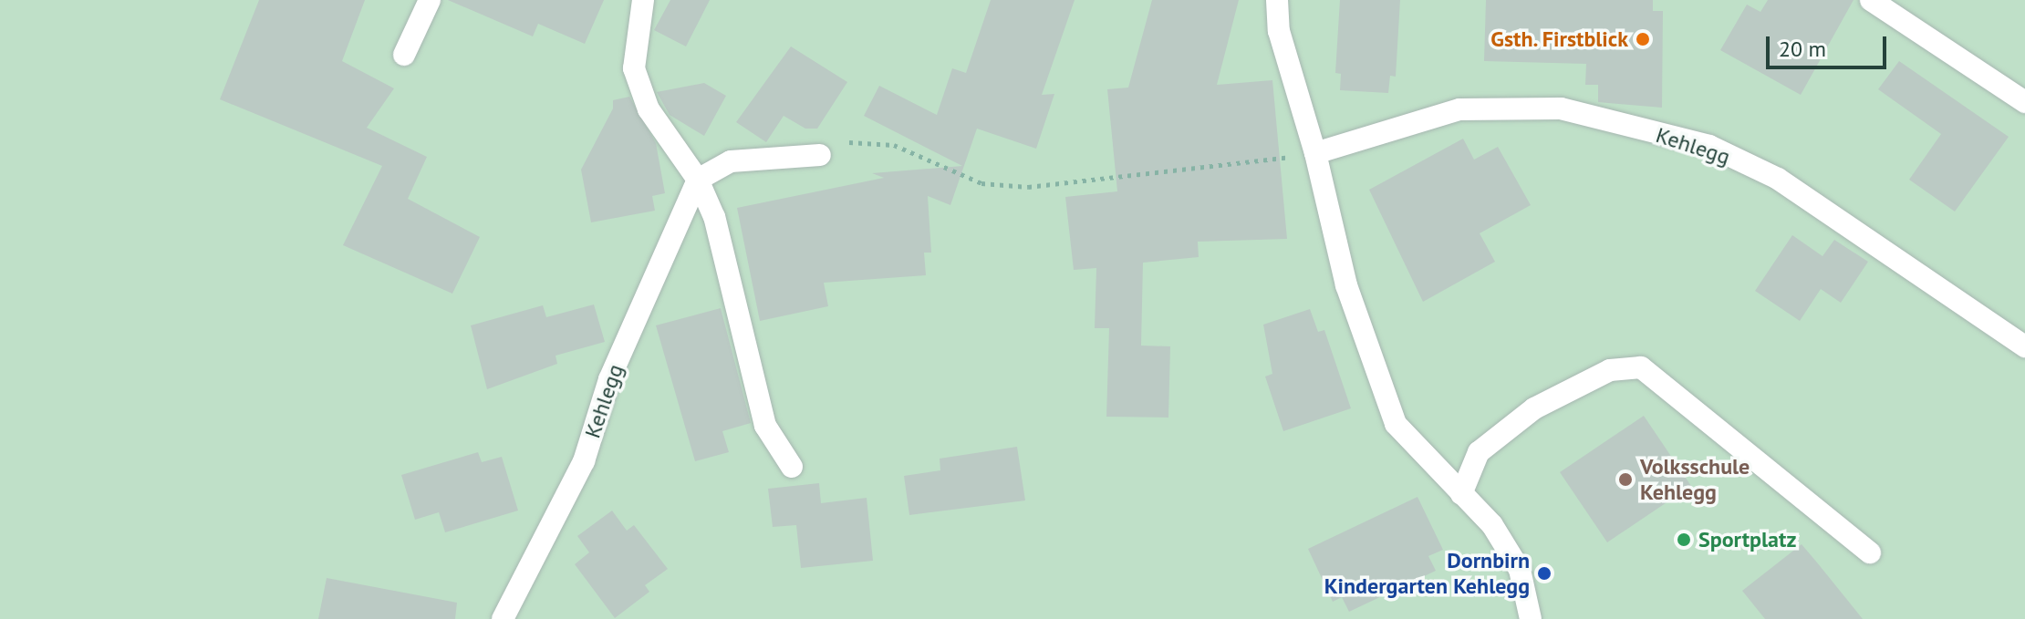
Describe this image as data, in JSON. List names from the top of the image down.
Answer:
{
  "streets": {
    "street": ["Kehlegg"]
  },
  "places": [
    "Gsth. Firstblick",
    "Volksschule Kehlegg",
    "Sportplatz",
    "Dornbirn Kindergarten Kehlegg"
  ],
  "scale_bar": "20 m"
}
